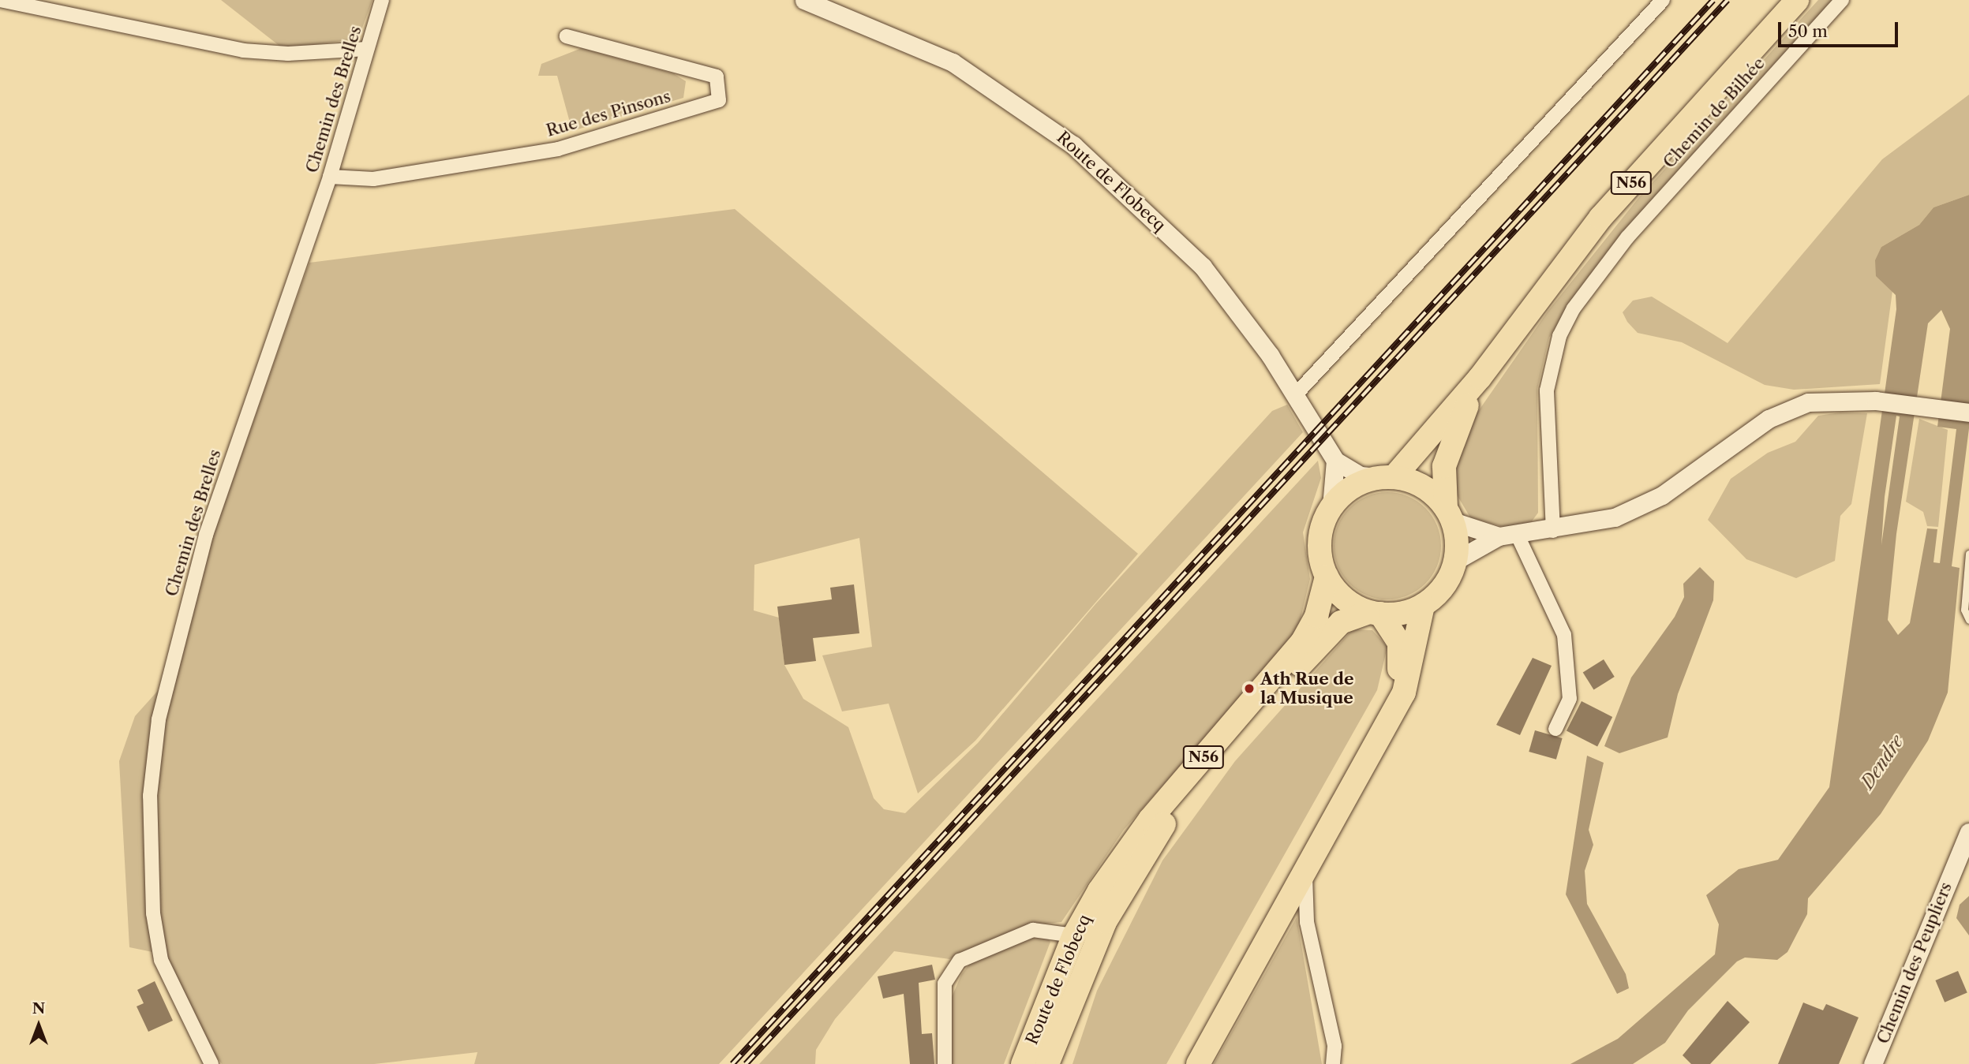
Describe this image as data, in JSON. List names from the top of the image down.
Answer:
{
  "streets": {
    "highway": ["Route de Flobecq", "N56"],
    "street": [
      "Chemin des Brelles",
      "Chemin de Bilhée",
      "Rue des Pinsons",
      "Chemin des Peupliers"
    ]
  },
  "crossings": [
    ["Chemin des Brelles", "Rue des Pinsons"],
    ["Route de Flobecq", "N56"]
  ],
  "water": ["Dendre"],
  "places": ["Ath Rue de la Musique"],
  "scale_bar": "50 m",
  "north": "top"
}
